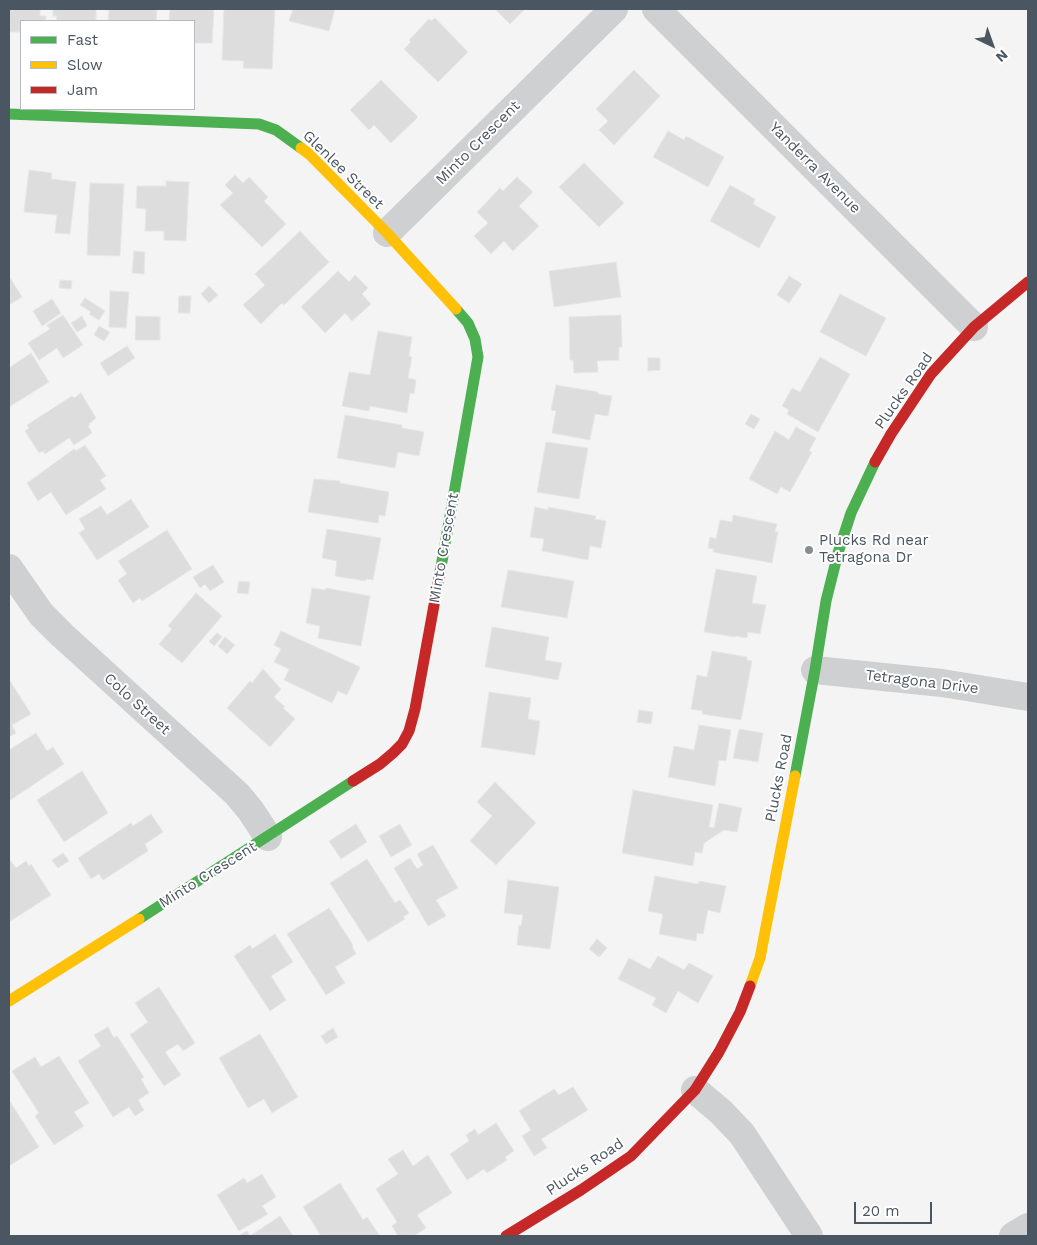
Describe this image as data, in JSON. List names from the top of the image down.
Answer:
{
  "streets": {
    "street": [
      "Minto Crescent",
      "Yanderra Avenue",
      "Glenlee Street",
      "Plucks Road",
      "Tetragona Drive",
      "Colo Street"
    ]
  },
  "crossings": [
    ["Minto Crescent", "Glenlee Street"],
    ["Minto Crescent", "Colo Street"],
    ["Yanderra Avenue", "Plucks Road"],
    ["Plucks Road", "Tetragona Drive"]
  ],
  "places": ["Plucks Rd near Tetragona Dr"],
  "legend": ["Fast", "Slow", "Jam"],
  "scale_bar": "20 m",
  "north": "bottom right"
}
